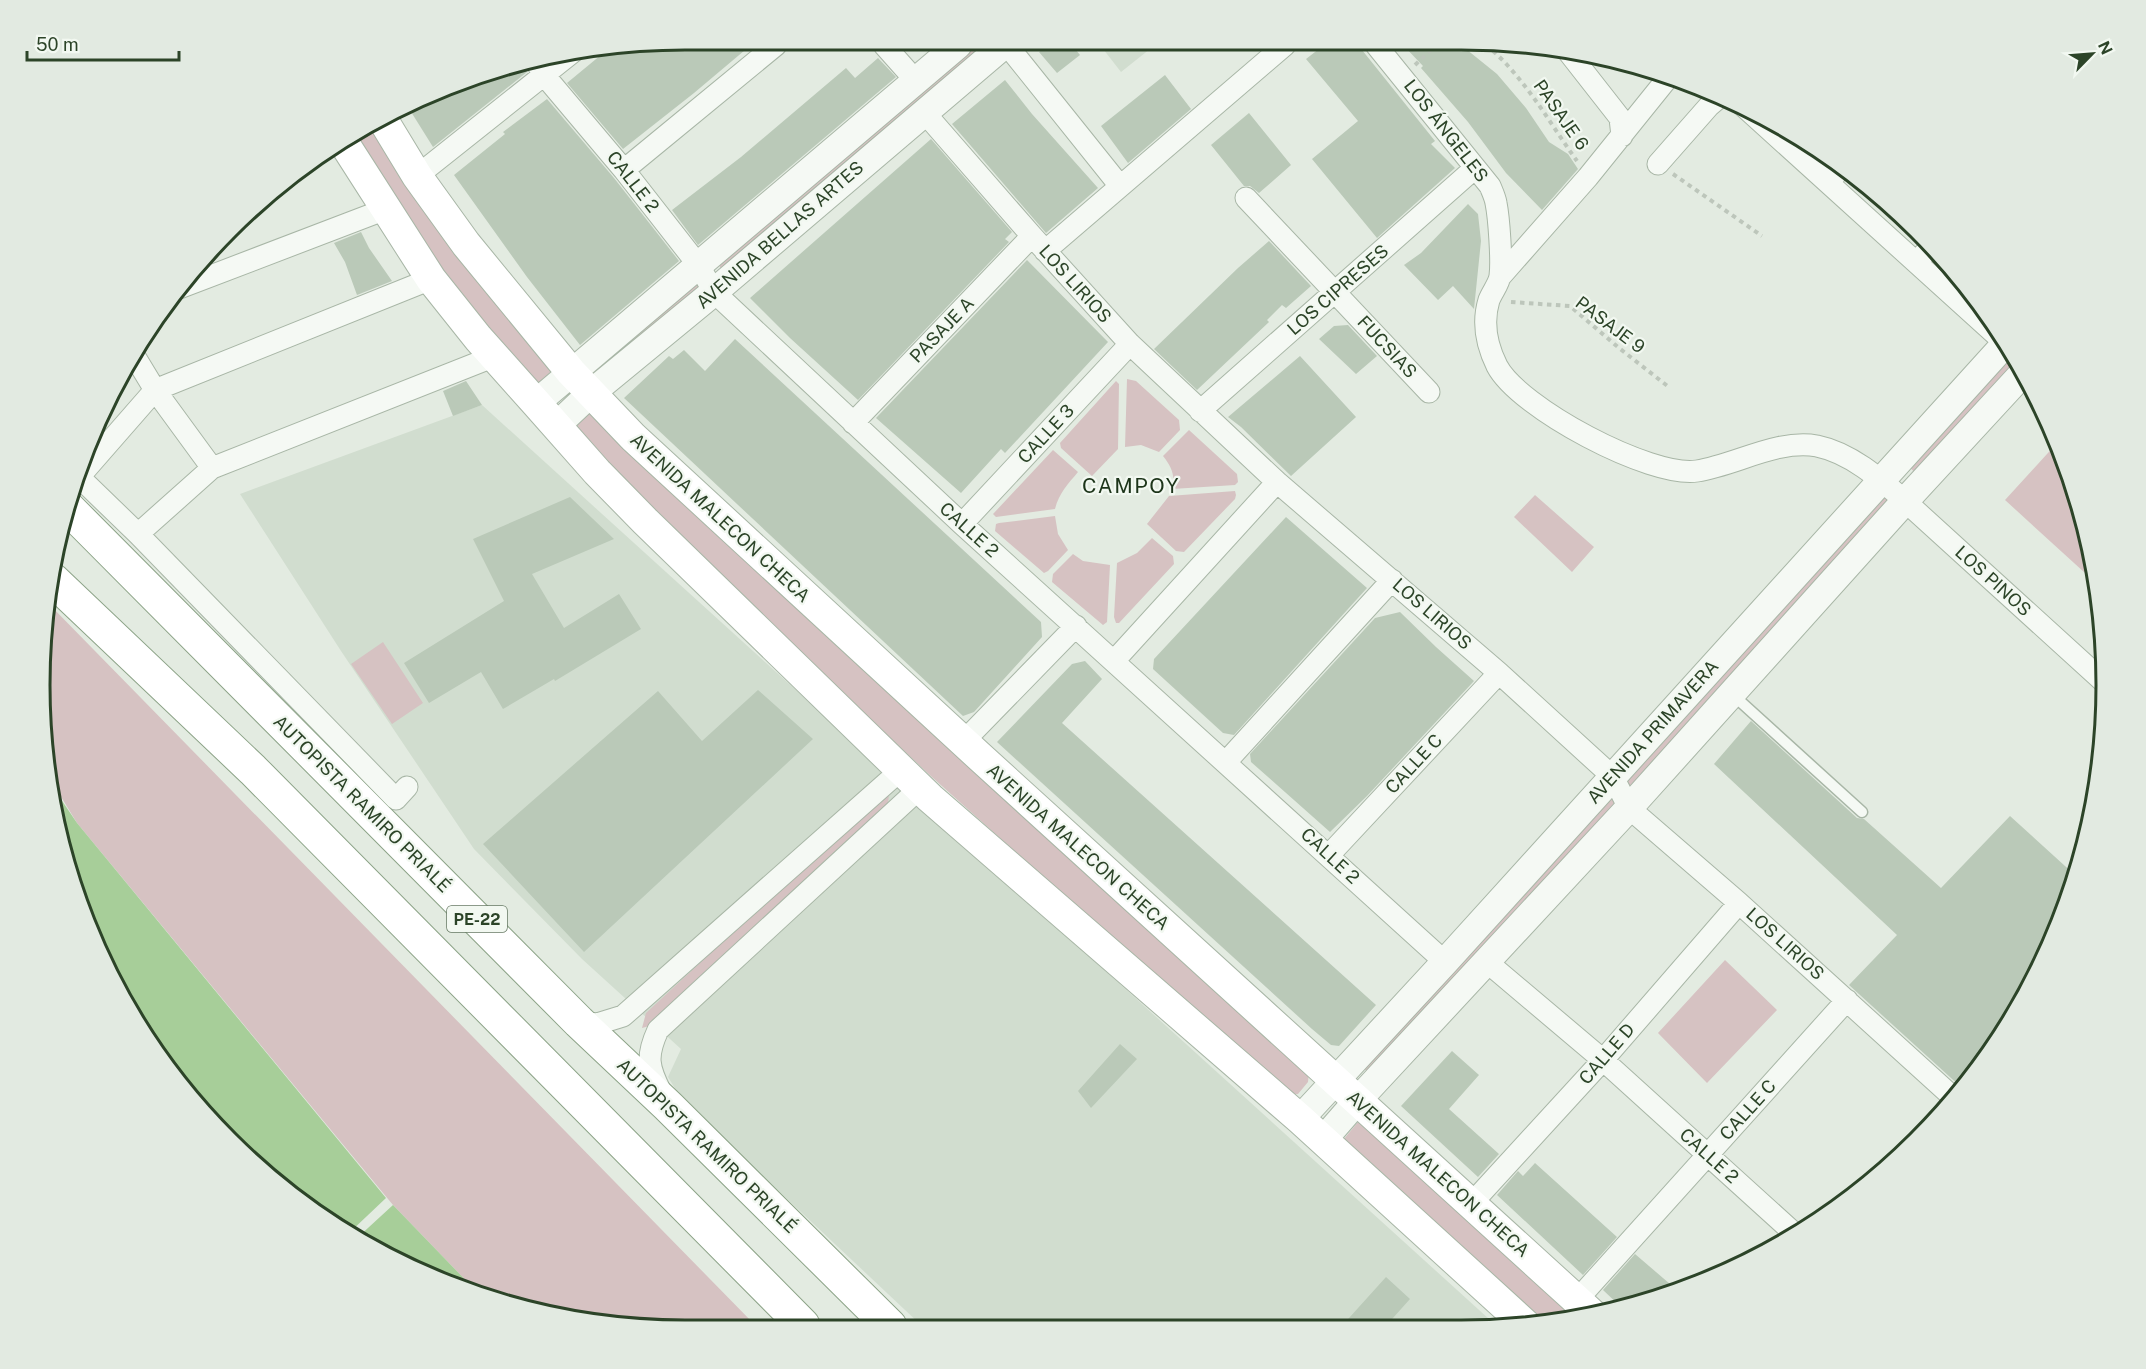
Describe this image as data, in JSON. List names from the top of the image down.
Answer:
{
  "streets": {
    "highway": ["AUTOPISTA RAMIRO PRIALÉ", "PE-22"],
    "main road": ["AVENIDA MALECON CHECA"],
    "street": [
      "LOS ÁNGELES",
      "CALLE 2",
      "AVENIDA BELLAS ARTES",
      "LOS LIRIOS",
      "LOS CIPRESES",
      "PASAJE A",
      "FUCSIAS",
      "CALLE 3",
      "LOS PINOS",
      "AVENIDA PRIMAVERA",
      "CALLE C",
      "CALLE D"
    ],
    "path": ["PASAJE 6", "PASAJE 9"]
  },
  "crossings": [
    ["LOS ÁNGELES", "LOS CIPRESES"],
    ["LOS ÁNGELES", "PASAJE 9"],
    ["LOS ÁNGELES", "LOS PINOS"],
    ["LOS ÁNGELES", "AVENIDA PRIMAVERA"],
    ["CALLE 2", "AVENIDA BELLAS ARTES"],
    ["CALLE 2", "PASAJE A"],
    ["CALLE 2", "CALLE 3"],
    ["CALLE 2", "AVENIDA PRIMAVERA"],
    ["CALLE 2", "CALLE C"],
    ["CALLE 2", "CALLE D"],
    ["AVENIDA BELLAS ARTES", "LOS LIRIOS"],
    ["AVENIDA BELLAS ARTES", "AVENIDA MALECON CHECA"],
    ["LOS LIRIOS", "LOS CIPRESES"],
    ["LOS LIRIOS", "PASAJE A"],
    ["LOS LIRIOS", "CALLE 3"],
    ["LOS LIRIOS", "AVENIDA PRIMAVERA"],
    ["LOS LIRIOS", "CALLE C"],
    ["LOS LIRIOS", "CALLE D"],
    ["LOS CIPRESES", "FUCSIAS"],
    ["AVENIDA MALECON CHECA", "AVENIDA PRIMAVERA"],
    ["AVENIDA MALECON CHECA", "CALLE C"],
    ["AVENIDA MALECON CHECA", "CALLE D"],
    ["LOS PINOS", "AVENIDA PRIMAVERA"]
  ],
  "districts": ["CAMPOY"],
  "scale_bar": "50 m",
  "north": "top right"
}
